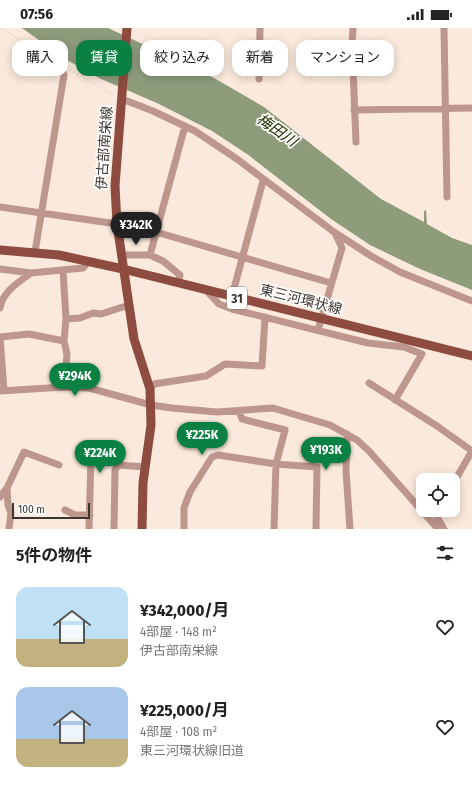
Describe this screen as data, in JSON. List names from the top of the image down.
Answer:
{
  "streets": {
    "main road": ["伊古部南栄線", "31", "東三河環状線"]
  },
  "crossings": [
    ["伊古部南栄線", "東三河環状線"]
  ],
  "water": ["梅田川"],
  "scale_bar": "100 m",
  "page": {
    "status": "07:56",
    "chip": [
      "購入",
      "賃貸",
      "絞り込み",
      "新着",
      "マンション"
    ],
    "price": [
      "¥342K",
      "¥294K",
      "¥225K",
      "¥193K",
      "¥224K"
    ],
    "scale": "100 m",
    "heading": "5件の物件",
    "list": [
      {
        "name": "¥342,000/月",
        "note": "4部屋 · 148 m² · 伊古部南栄線"
      },
      {
        "name": "¥225,000/月",
        "note": "4部屋 · 108 m² · 東三河環状線旧道"
      }
    ]
  }
}
